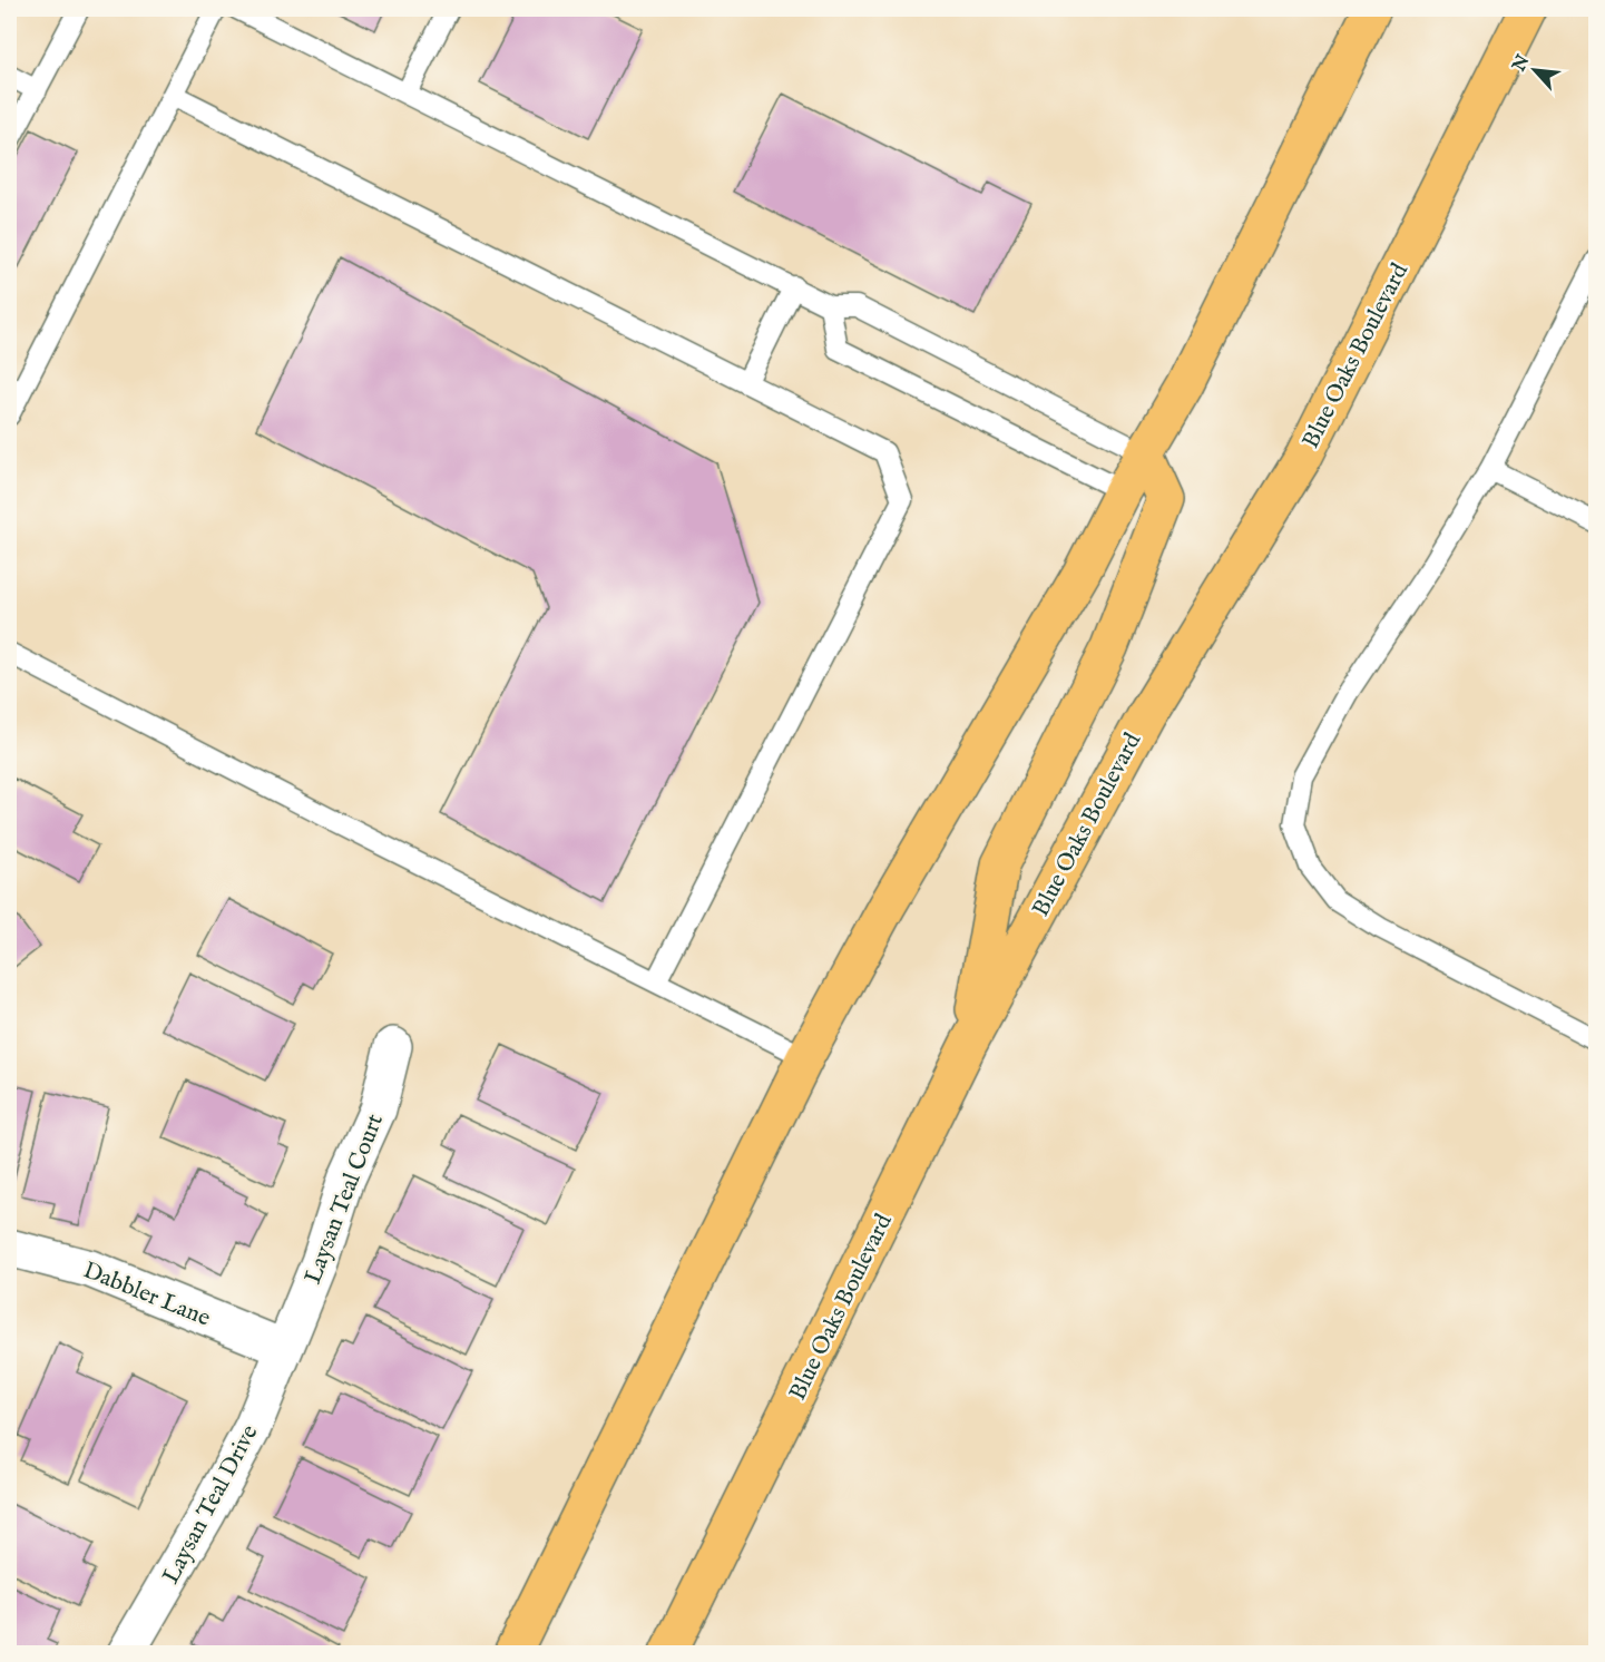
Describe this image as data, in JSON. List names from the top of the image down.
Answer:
{
  "streets": {
    "main road": ["Blue Oaks Boulevard"],
    "street": ["Laysan Teal Court", "Dabbler Lane", "Laysan Teal Drive"]
  },
  "crossings": [
    ["Laysan Teal Court", "Dabbler Lane"],
    ["Laysan Teal Court", "Laysan Teal Drive"],
    ["Dabbler Lane", "Laysan Teal Drive"]
  ],
  "north": "top left"
}
